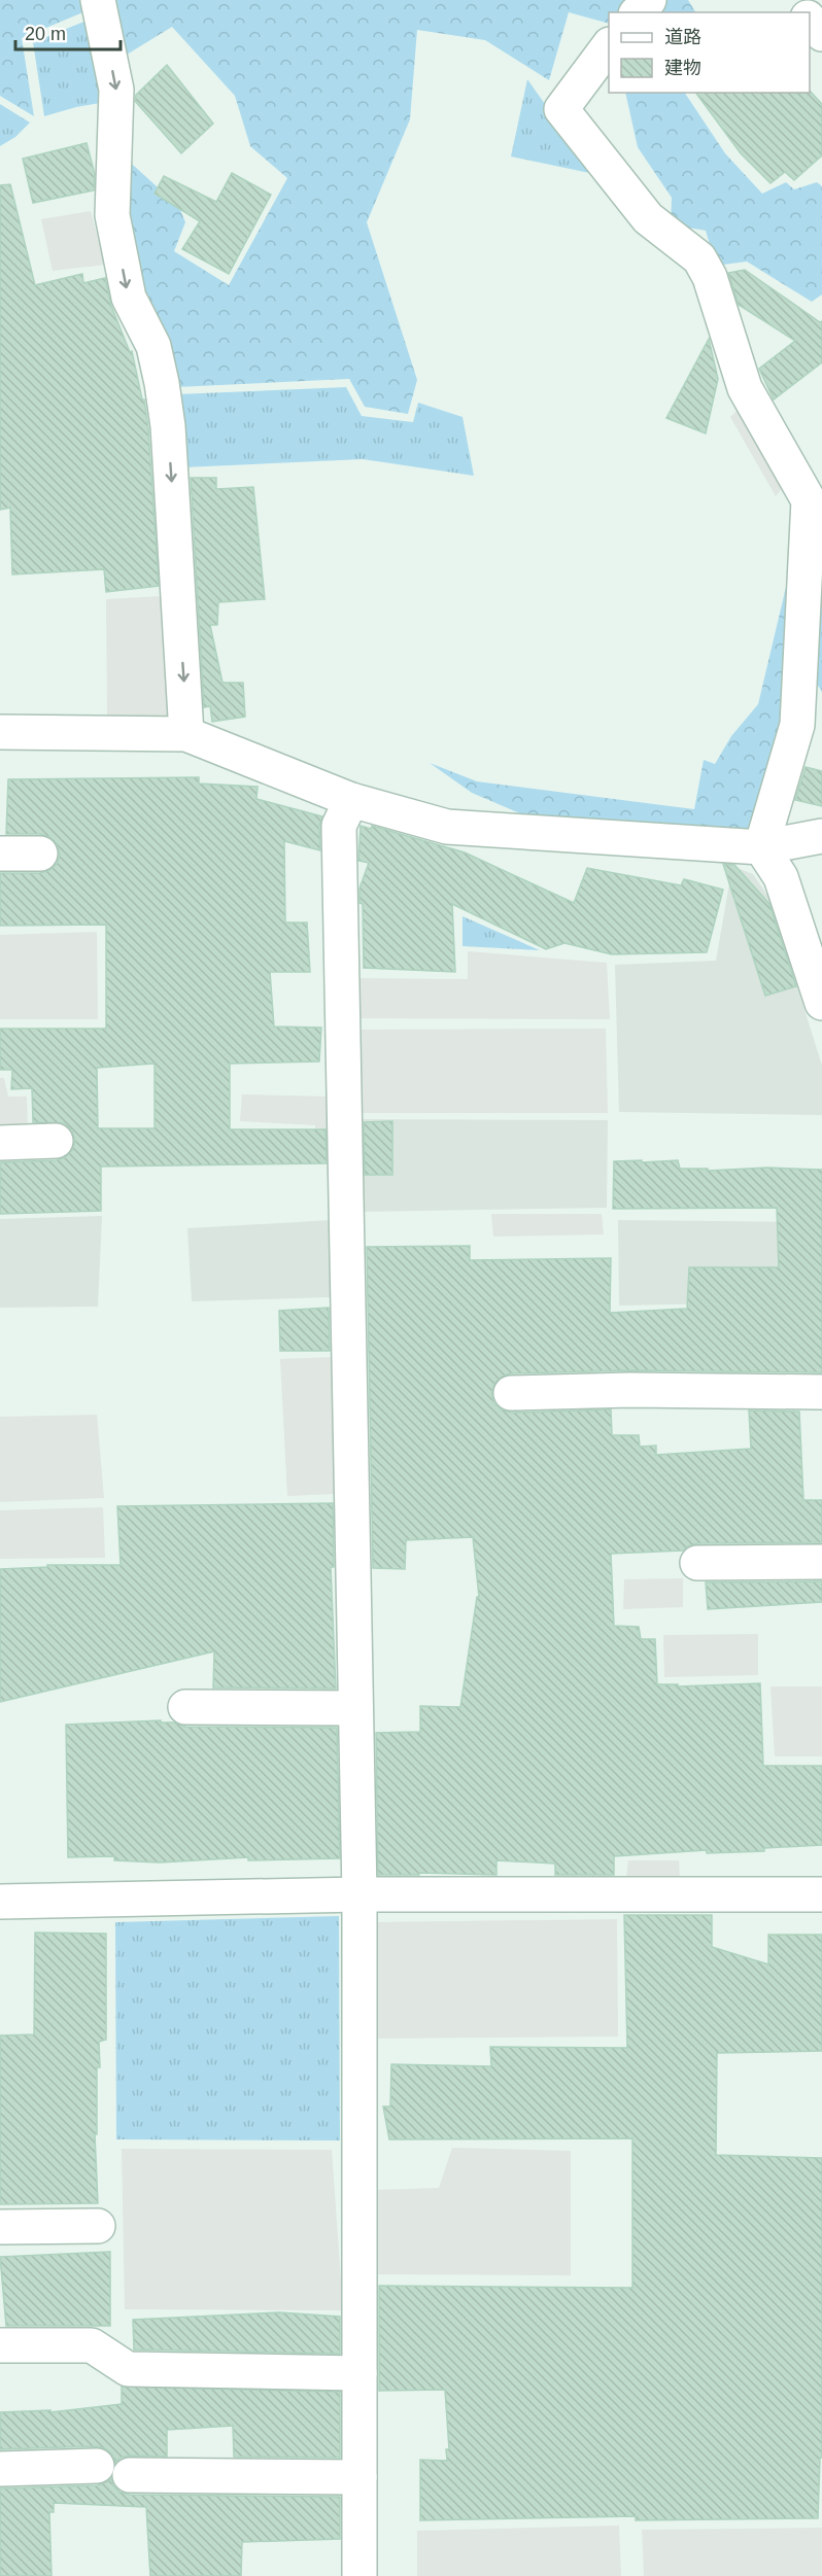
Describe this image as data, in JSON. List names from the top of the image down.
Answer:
{
  "legend": ["道路", "建物"],
  "scale_bar": "20 m"
}
